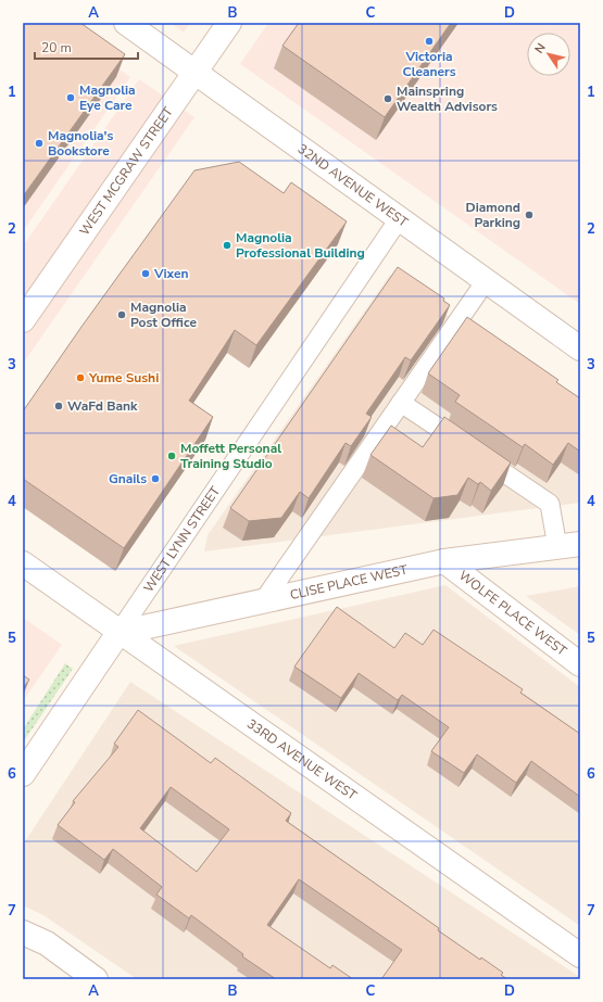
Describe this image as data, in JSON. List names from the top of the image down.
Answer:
{
  "streets": {
    "street": [
      "WEST MCGRAW STREET",
      "32ND AVENUE WEST",
      "WEST LYNN STREET",
      "CLISE PLACE WEST",
      "WOLFE PLACE WEST",
      "33RD AVENUE WEST"
    ]
  },
  "crossings": [
    ["WEST MCGRAW STREET", "32ND AVENUE WEST"],
    ["32ND AVENUE WEST", "WEST LYNN STREET"],
    ["WEST LYNN STREET", "CLISE PLACE WEST"],
    ["WEST LYNN STREET", "33RD AVENUE WEST"],
    ["CLISE PLACE WEST", "WOLFE PLACE WEST"],
    ["CLISE PLACE WEST", "33RD AVENUE WEST"]
  ],
  "places": [
    "Victoria Cleaners",
    "Magnolia Eye Care",
    "Mainspring Wealth Advisors",
    "Magnolia's Bookstore",
    "Diamond Parking",
    "Magnolia Professional Building",
    "Vixen",
    "Magnolia Post Office",
    "Yume Sushi",
    "WaFd Bank",
    "Moffett Personal Training Studio",
    "Gnails"
  ],
  "scale_bar": "20 m",
  "north": "top left",
  "grid": {
    "columns": [
      "A",
      "B",
      "C",
      "D"
    ],
    "rows": [
      "1",
      "2",
      "3",
      "4",
      "5",
      "6",
      "7"
    ]
  }
}
